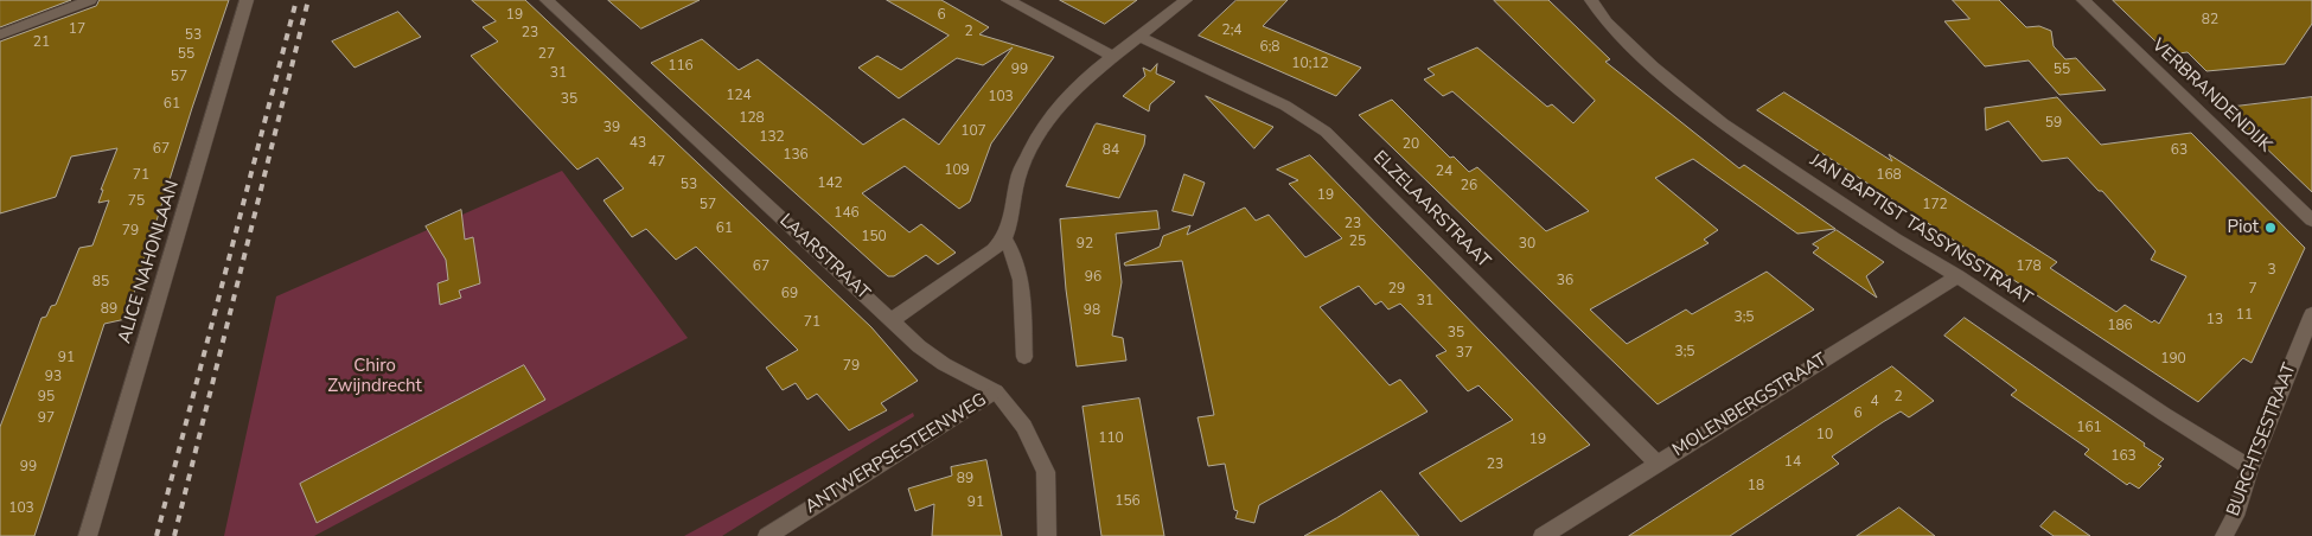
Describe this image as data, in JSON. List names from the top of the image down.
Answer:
{
  "streets": {
    "street": [
      "VERBRANDENDIJK",
      "ELZELAARSTRAAT",
      "JAN BAPTIST TASSYNSSTRAAT",
      "LAARSTRAAT",
      "ALICE NAHONLAAN",
      "MOLENBERGSTRAAT",
      "BURCHTSESTRAAT",
      "ANTWERPSESTEENWEG"
    ]
  },
  "crossings": [
    ["ELZELAARSTRAAT", "MOLENBERGSTRAAT"],
    ["JAN BAPTIST TASSYNSSTRAAT", "MOLENBERGSTRAAT"],
    ["JAN BAPTIST TASSYNSSTRAAT", "BURCHTSESTRAAT"],
    ["LAARSTRAAT", "ANTWERPSESTEENWEG"]
  ],
  "parks": ["Chiro Zwijndrecht"],
  "places": ["Piot"],
  "house_numbers": [
    "19",
    "6",
    "82",
    "17",
    "2;4",
    "2",
    "23",
    "53",
    "21",
    "6;8",
    "55",
    "27",
    "10;12",
    "116",
    "99",
    "55",
    "31",
    "57",
    "124",
    "103",
    "35",
    "61",
    "128",
    "59",
    "39",
    "107",
    "132",
    "43",
    "20",
    "67",
    "84",
    "63",
    "136",
    "47",
    "109",
    "24",
    "71",
    "168",
    "142",
    "53",
    "26",
    "19",
    "75",
    "57",
    "172",
    "146",
    "23",
    "61",
    "79",
    "150",
    "25",
    "92",
    "30",
    "67",
    "178",
    "3",
    "96",
    "36",
    "85",
    "29",
    "7",
    "69",
    "31",
    "89",
    "98",
    "11",
    "3;5",
    "13",
    "71",
    "186",
    "35",
    "3;5",
    "37",
    "91",
    "190",
    "79",
    "93",
    "95",
    "2",
    "4",
    "6",
    "97",
    "161",
    "10",
    "110",
    "19",
    "163",
    "14",
    "23",
    "99",
    "89",
    "18",
    "156",
    "91",
    "103"
  ]
}
